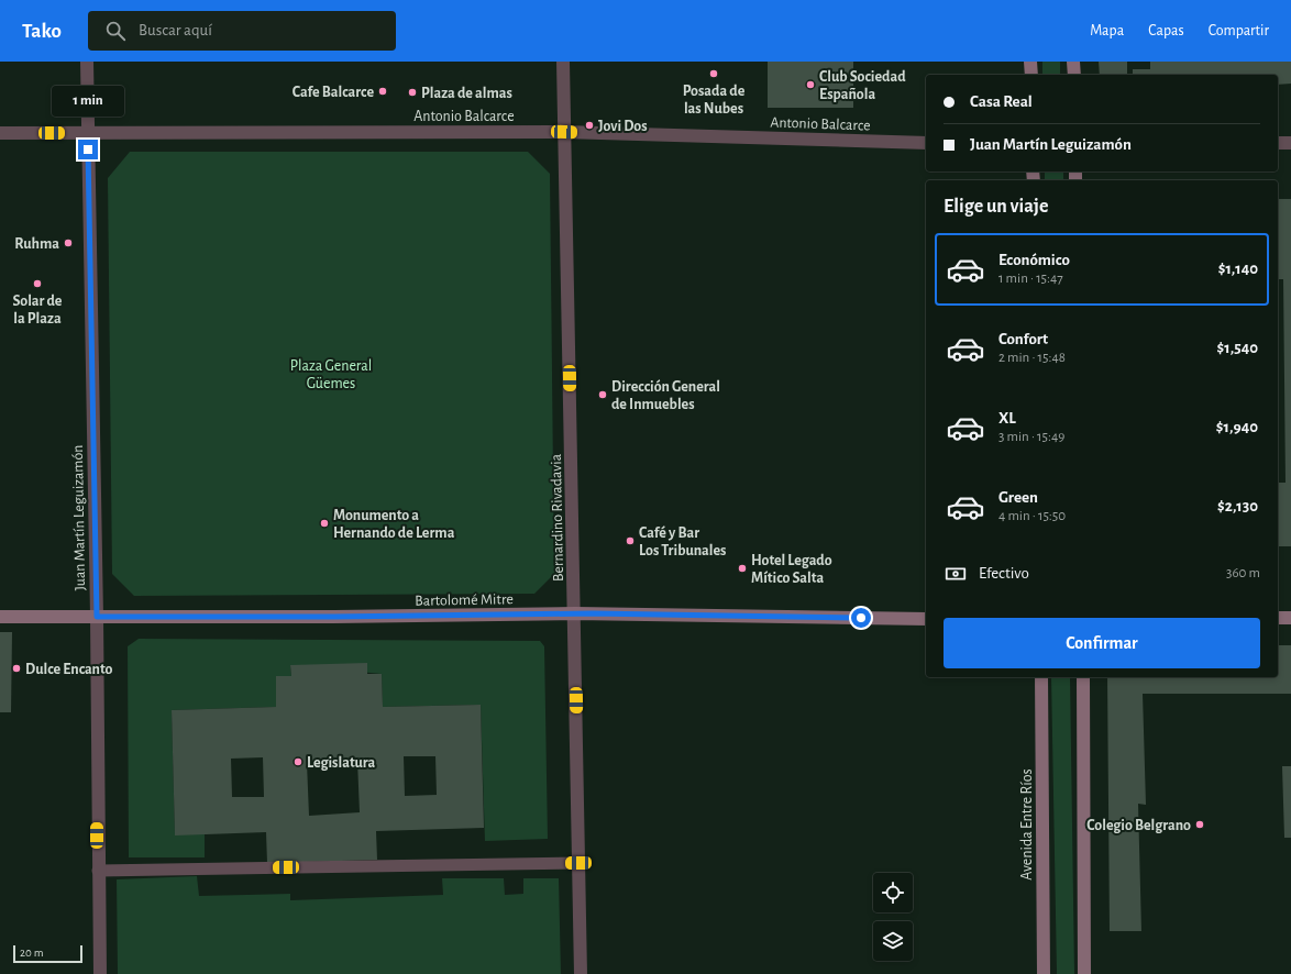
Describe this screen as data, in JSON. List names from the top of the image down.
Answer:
{
  "streets": {
    "street": [
      "Antonio Balcarce",
      "Juan Martín Leguizamón",
      "Bernardino Rivadavia",
      "Bartolomé Mitre",
      "Avenida Entre Ríos"
    ]
  },
  "crossings": [
    ["Antonio Balcarce", "Juan Martín Leguizamón"],
    ["Antonio Balcarce", "Bernardino Rivadavia"],
    ["Juan Martín Leguizamón", "Bartolomé Mitre"],
    ["Bernardino Rivadavia", "Bartolomé Mitre"]
  ],
  "parks": ["Plaza General Güemes"],
  "places": [
    "Posada de las Nubes",
    "Club Sociedad Española",
    "Cafe Balcarce",
    "Plaza de almas",
    "Jovi Dos",
    "Ruhma",
    "Solar de la Plaza",
    "Dirección General de Inmuebles",
    "Monumento a Hernando de Lerma",
    "Café y Bar Los Tribunales",
    "Hotel Legado Mítico Salta",
    "Dulce Encanto",
    "Legislatura",
    "Colegio Belgrano"
  ],
  "scale_bar": "20 m",
  "page": {
    "header": "Tako",
    "search": "Buscar aquí",
    "nav": ["Mapa", "Capas", "Compartir"],
    "banner": ["Casa Real", "Juan Martín Leguizamón"],
    "bubble": "1 min",
    "heading": "Elige un viaje",
    "list": [
      {
        "name": "Económico",
        "note": "1 min · 15:47",
        "value": "$1,140"
      },
      {
        "name": "Confort",
        "note": "2 min · 15:48",
        "value": "$1,540"
      },
      {
        "name": "XL",
        "note": "3 min · 15:49",
        "value": "$1,940"
      },
      {
        "name": "Green",
        "note": "4 min · 15:50",
        "value": "$2,130"
      }
    ],
    "pay": ["Efectivo", "360 m"],
    "buttons": "Confirmar",
    "scale": "20 m"
  }
}
